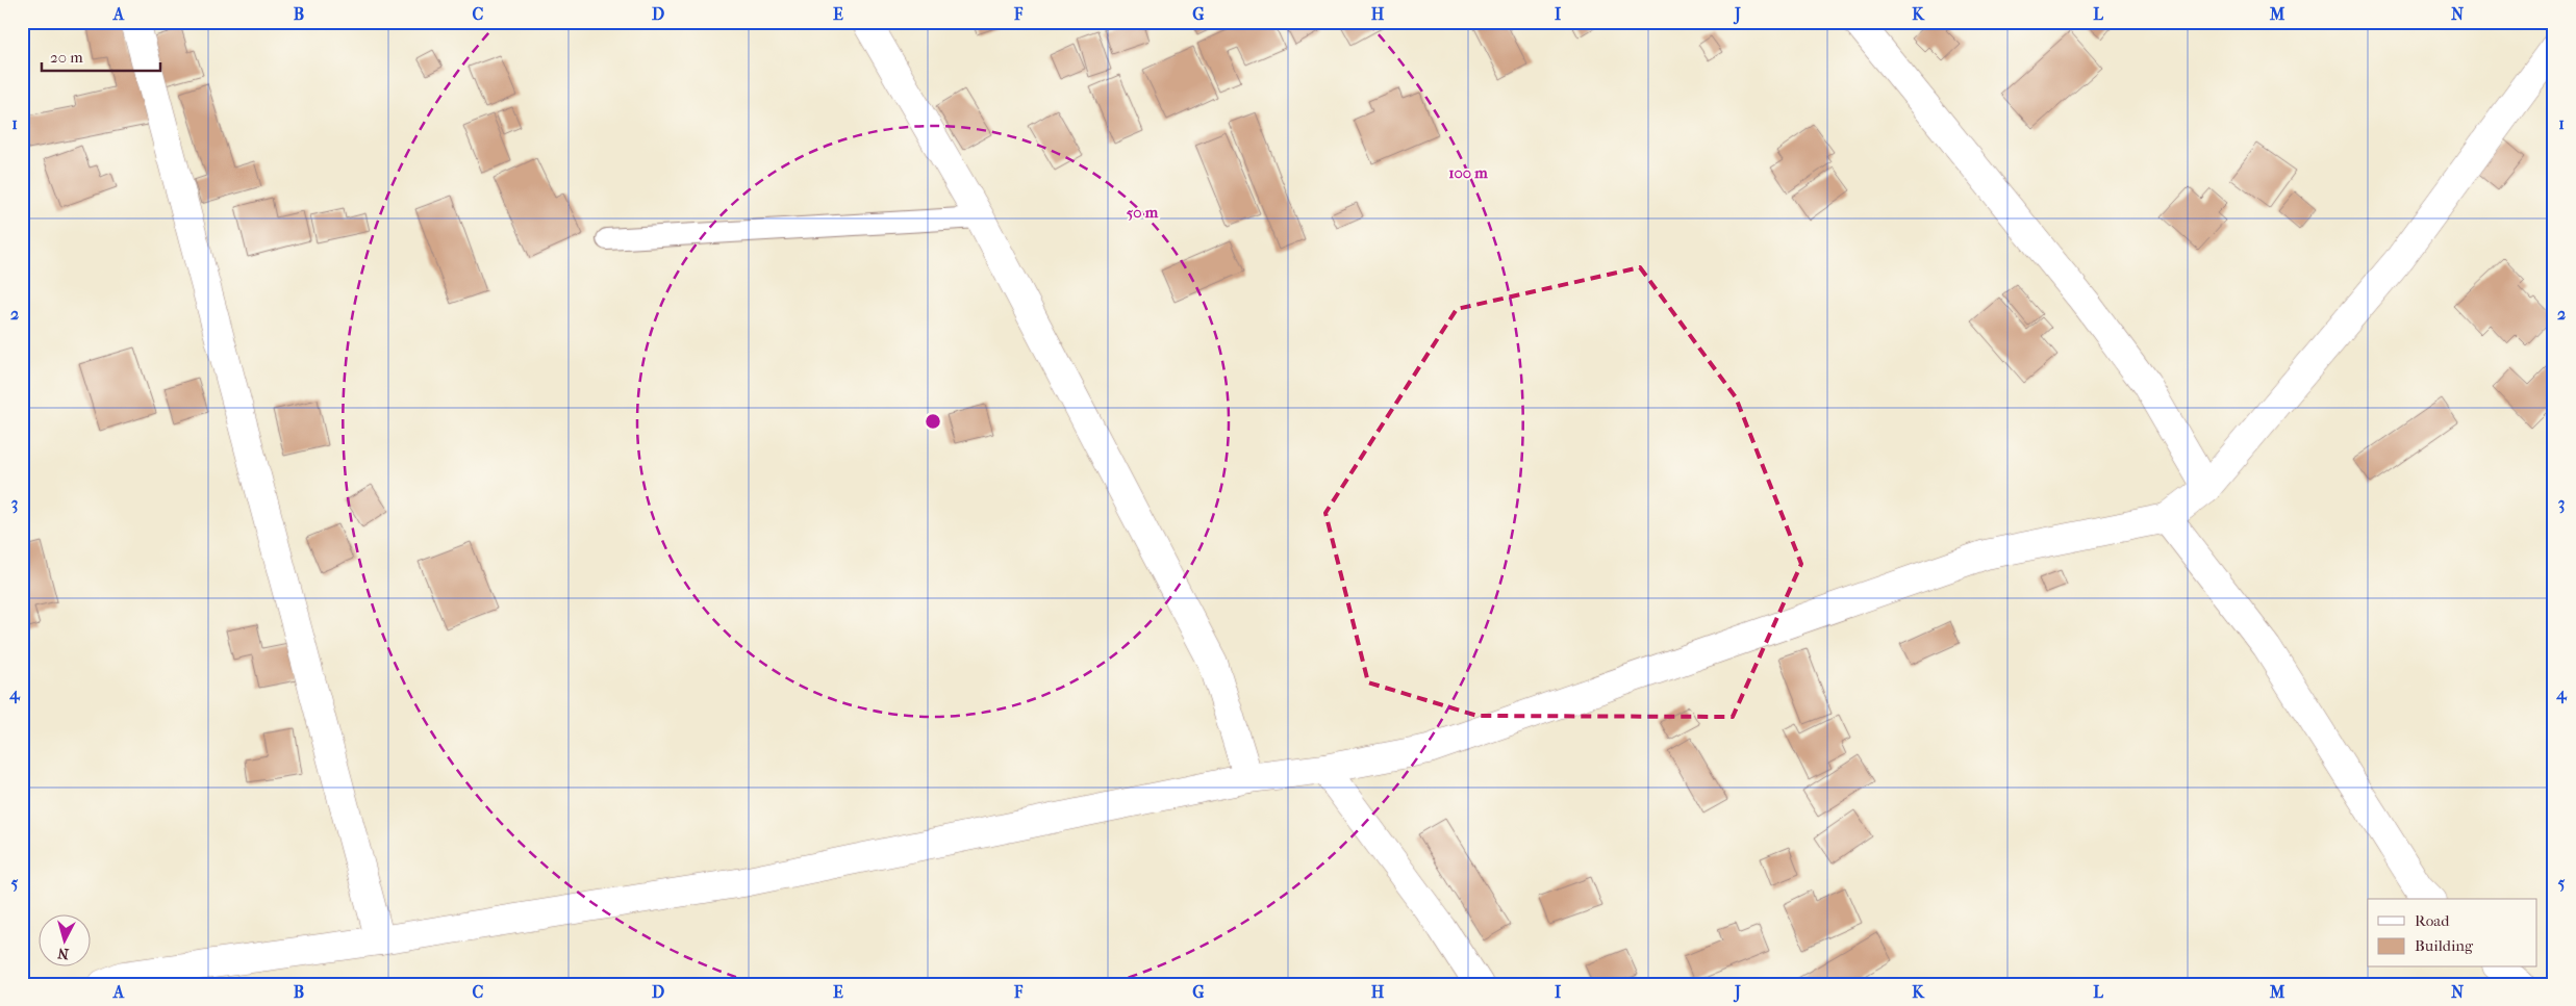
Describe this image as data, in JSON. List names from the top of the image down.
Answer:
{
  "legend": ["Road", "Building"],
  "scale_bar": "20 m",
  "north": "bottom",
  "grid": {
    "columns": [
      "A",
      "B",
      "C",
      "D",
      "E",
      "F",
      "G",
      "H",
      "I",
      "J",
      "K",
      "L",
      "M",
      "N"
    ],
    "rows": [
      "1",
      "2",
      "3",
      "4",
      "5"
    ]
  },
  "rings": ["100 m", "50 m"]
}
